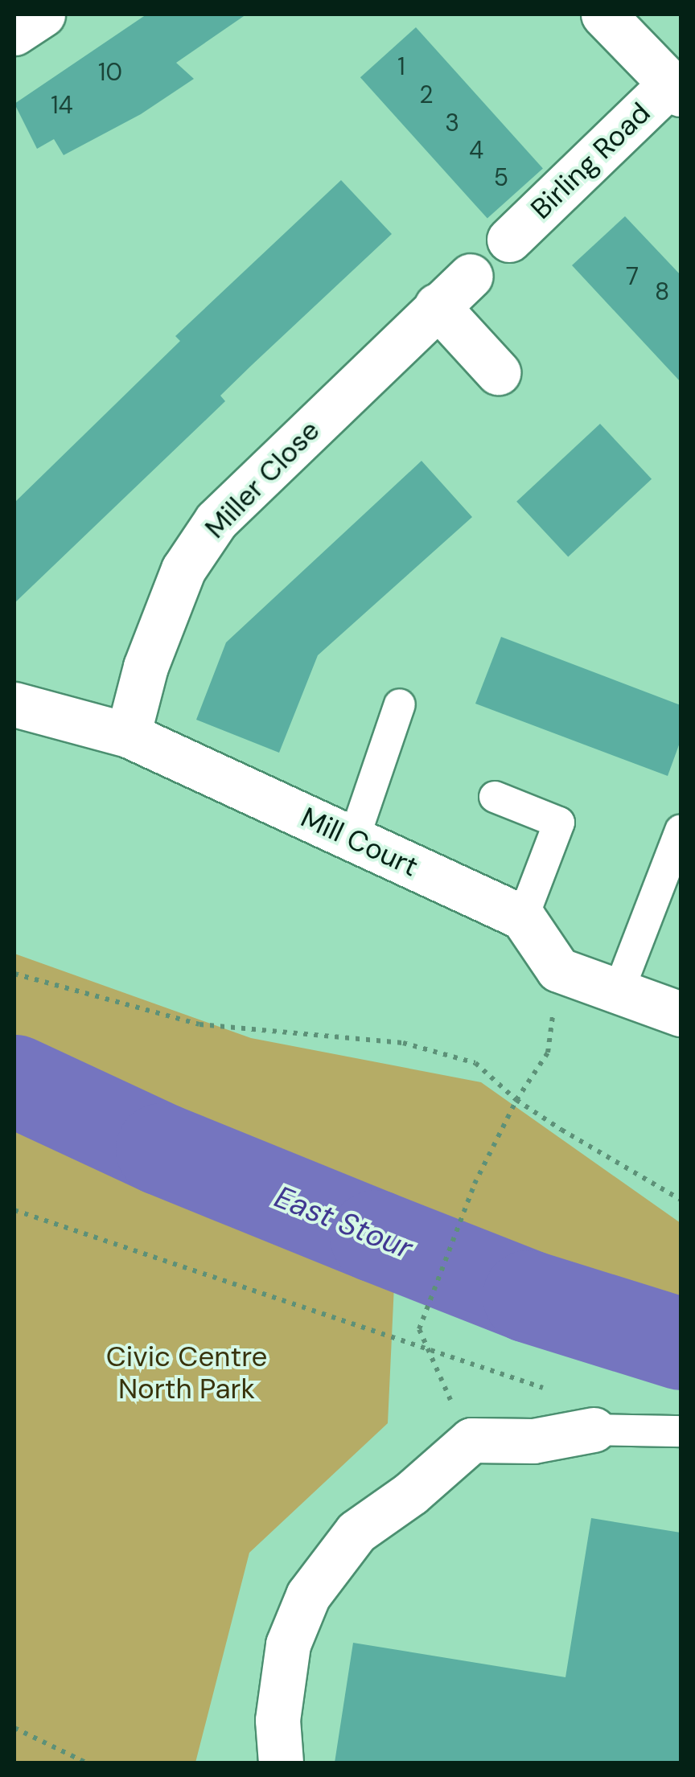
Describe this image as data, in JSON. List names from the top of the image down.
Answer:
{
  "streets": {
    "street": ["Birling Road", "Miller Close", "Mill Court"]
  },
  "crossings": [
    ["Miller Close", "Mill Court"]
  ],
  "water": ["East Stour"],
  "parks": ["Civic Centre North Park"],
  "house_numbers": [
    "1",
    "10",
    "2",
    "14",
    "3",
    "4",
    "5",
    "7",
    "8"
  ]
}
